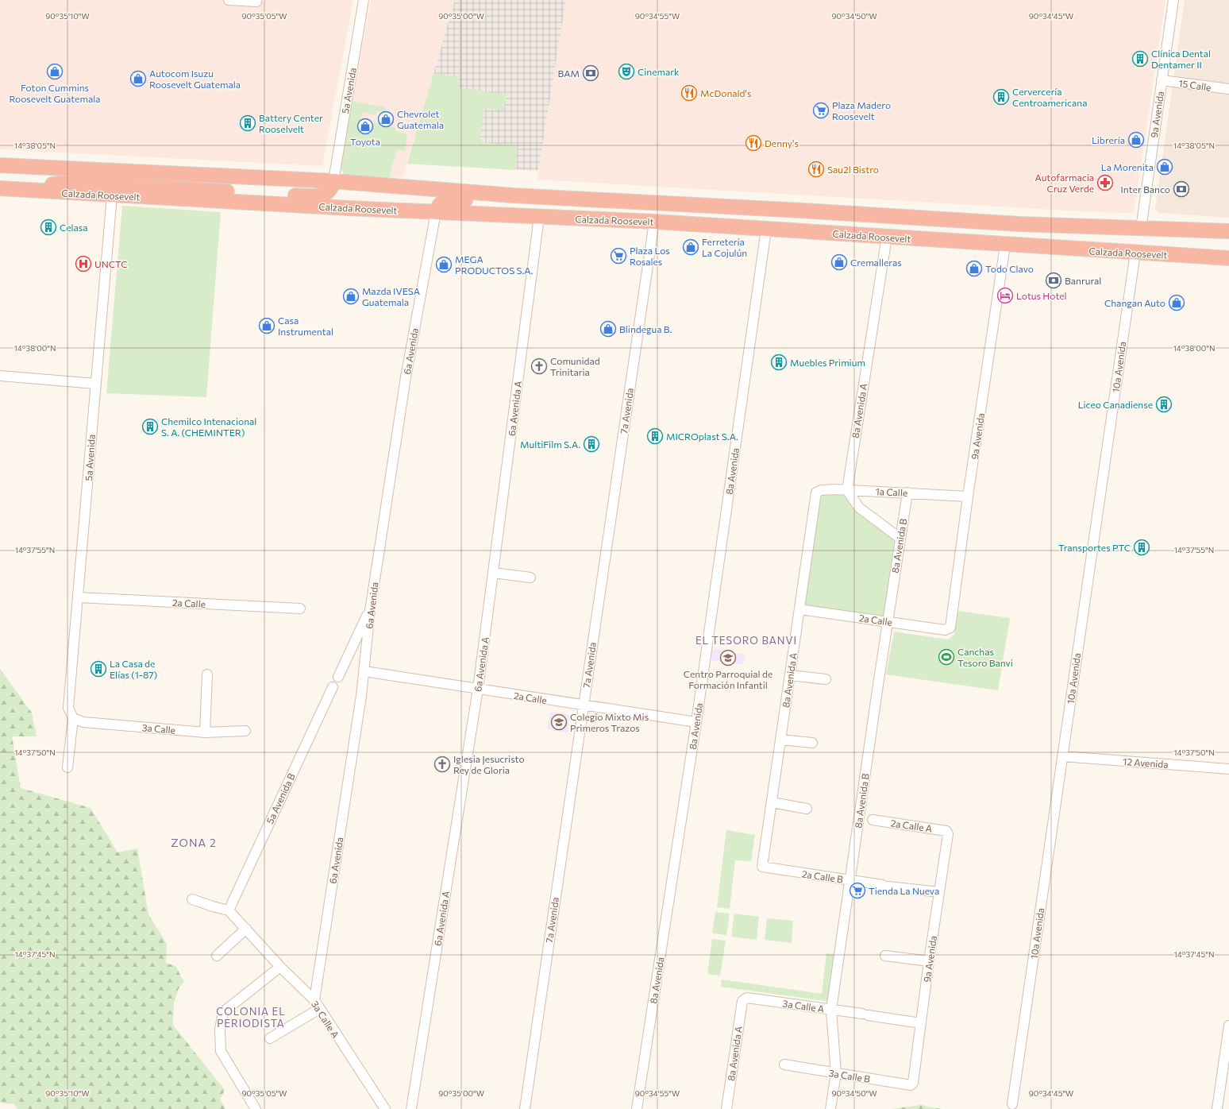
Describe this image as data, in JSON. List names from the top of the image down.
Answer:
{
  "streets": {
    "highway": ["Calzada Roosevelt"],
    "street": [
      "15 Calle",
      "5a Avenida",
      "9a Avenida",
      "6a Avenida",
      "10a Avenida",
      "6a Avenida A",
      "7a Avenida",
      "8a Avenida A",
      "8a Avenida",
      "1a Calle",
      "8a Avenida B",
      "2a Calle",
      "3a Calle",
      "12 Avenida",
      "5a Avenida B",
      "2a Calle A",
      "2a Calle B",
      "3a Calle A",
      "3a Calle B"
    ]
  },
  "crossings": [
    ["15 Calle", "9a Avenida"],
    ["5a Avenida", "Calzada Roosevelt"],
    ["5a Avenida", "2a Calle"],
    ["5a Avenida", "3a Calle"],
    ["9a Avenida", "Calzada Roosevelt"],
    ["9a Avenida", "1a Calle"],
    ["9a Avenida", "2a Calle"],
    ["9a Avenida", "2a Calle A"],
    ["9a Avenida", "2a Calle B"],
    ["9a Avenida", "3a Calle A"],
    ["9a Avenida", "3a Calle B"],
    ["Calzada Roosevelt", "6a Avenida"],
    ["Calzada Roosevelt", "10a Avenida"],
    ["Calzada Roosevelt", "6a Avenida A"],
    ["Calzada Roosevelt", "7a Avenida"],
    ["Calzada Roosevelt", "8a Avenida A"],
    ["Calzada Roosevelt", "8a Avenida"],
    ["6a Avenida", "2a Calle"],
    ["6a Avenida", "3a Calle A"],
    ["10a Avenida", "12 Avenida"],
    ["6a Avenida A", "2a Calle"],
    ["7a Avenida", "2a Calle"],
    ["8a Avenida A", "1a Calle"],
    ["8a Avenida A", "2a Calle"],
    ["8a Avenida A", "2a Calle B"],
    ["8a Avenida A", "3a Calle A"],
    ["8a Avenida", "2a Calle"],
    ["1a Calle", "8a Avenida B"],
    ["8a Avenida B", "2a Calle"],
    ["8a Avenida B", "2a Calle B"],
    ["8a Avenida B", "3a Calle A"],
    ["8a Avenida B", "3a Calle B"],
    ["5a Avenida B", "3a Calle A"]
  ],
  "districts": ["EL TESORO BANVI", "ZONA 2", "COLONIA EL PERIODISTA"],
  "places": {
    "building": [
      "Clínica Dental Dentamer II",
      "Cervercería Centroamericana",
      "Battery Center Rooselvelt",
      "Celasa",
      "Muebles Primium",
      "Liceo Canadiense",
      "Chemilco Intenacional S. A. (CHEMINTER)",
      "MICROplast S.A.",
      "MultiFilm S.A.",
      "Transportes PTC",
      "La Casa de Elías (1-87)"
    ],
    "shop": [
      "Foton Cummins Roosevelt Guatemala",
      "Autocom Isuzu Roosevelt Guatemala",
      "Chevrolet Guatemala",
      "Toyota",
      "Librería",
      "La Morenita",
      "Ferretería La Cojulún",
      "Cremalleras",
      "MEGA PRODUCTOS S.A.",
      "Todo Clavo",
      "Mazda IVESA Guatemala",
      "Changan Auto",
      "Casa Instrumental",
      "Blindegua B."
    ],
    "theatre": ["Cinemark"],
    "bank": ["BAM", "Inter Banco", "Banrural"],
    "restaurant": ["McDonald's", "Denny's", "Sau2l Bistro"],
    "supermarket": ["Plaza Madero Roosevelt", "Plaza Los Rosales", "Tienda La Nueva"],
    "pharmacy": ["Autofarmacia Cruz Verde"],
    "hospital": ["UNCTC"],
    "hotel": ["Lotus Hotel"],
    "church": ["Comunidad Trinitaria", "Iglesia Jesucristo Rey de Gloria"],
    "sports": ["Canchas Tesoro Banvi"],
    "school or university": ["Centro Parroquial de Formación Infantil", "Colegio Mixto Mis Primeros Trazos"]
  },
  "coordinates": [
    "90°35'10\"W",
    "90°35'05\"W",
    "90°35'00\"W",
    "90°34'55\"W",
    "90°34'50\"W",
    "90°34'45\"W",
    "14°38'05\"N",
    "14°38'00\"N",
    "14°37'55\"N",
    "14°37'50\"N",
    "14°37'45\"N"
  ]
}
